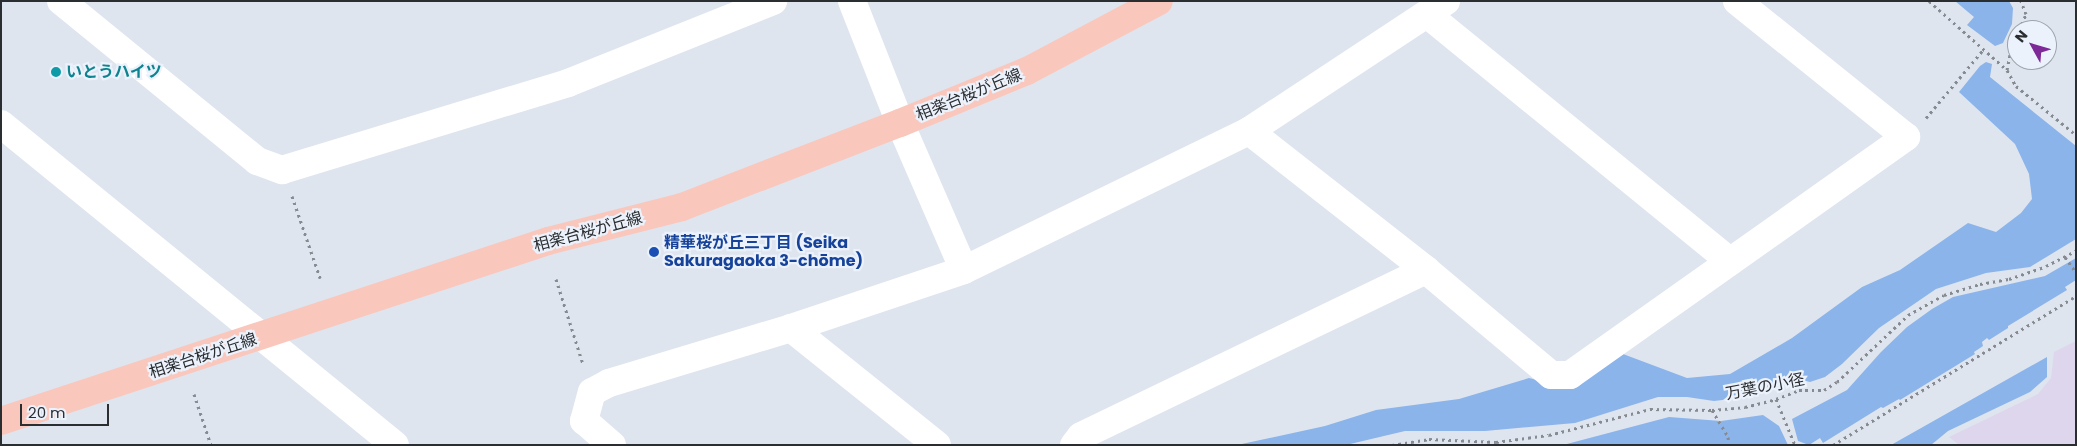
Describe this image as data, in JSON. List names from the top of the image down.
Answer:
{
  "streets": {
    "main road": ["相楽台桜が丘線"],
    "path": ["万葉の小径"]
  },
  "places": ["いとうハイツ", "精華桜が丘三丁目 (Seika Sakuragaoka 3-chōme)"],
  "scale_bar": "20 m",
  "north": "top left"
}
